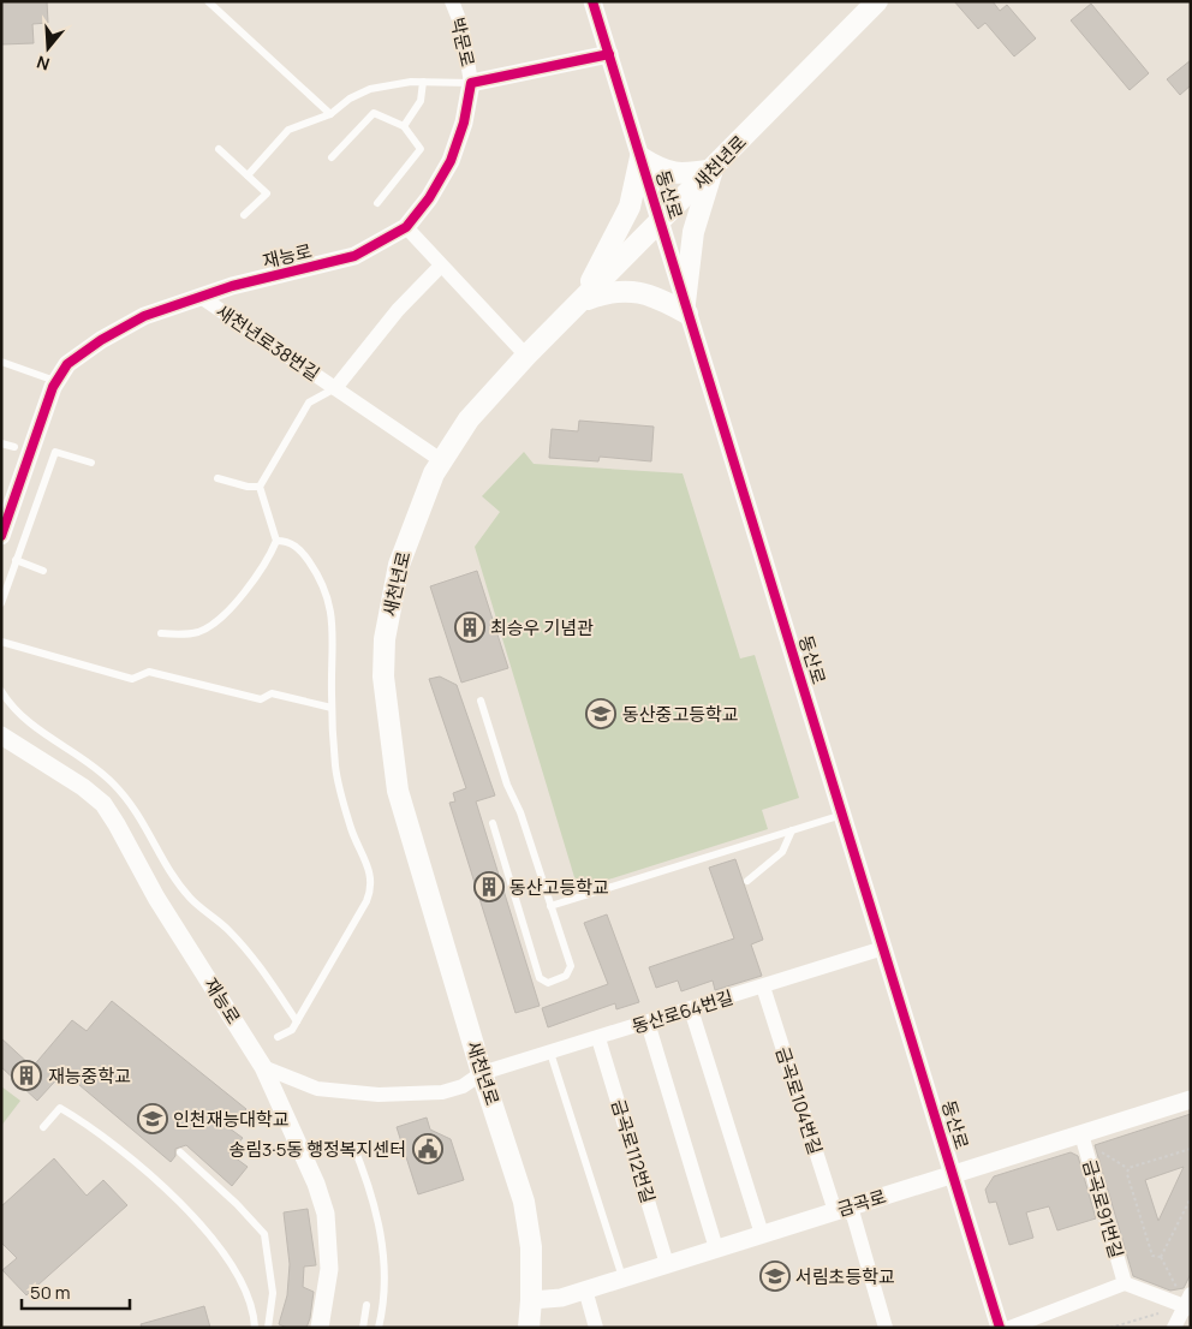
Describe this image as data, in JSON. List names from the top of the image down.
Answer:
{
  "streets": {
    "main road": ["새천년로"],
    "street": [
      "박문로",
      "동산로",
      "재능로",
      "새천년로38번길",
      "동산로64번길",
      "금곡로104번길",
      "금곡로112번길",
      "금곡로",
      "금곡로91번길"
    ]
  },
  "crossings": [
    ["박문로", "재능로"],
    ["새천년로", "동산로"],
    ["새천년로", "새천년로38번길"],
    ["새천년로", "동산로64번길"],
    ["새천년로", "금곡로"],
    ["동산로", "동산로64번길"],
    ["동산로", "금곡로"],
    ["재능로", "새천년로38번길"],
    ["재능로", "동산로64번길"],
    ["동산로64번길", "금곡로104번길"],
    ["동산로64번길", "금곡로112번길"],
    ["금곡로104번길", "금곡로"],
    ["금곡로112번길", "금곡로"],
    ["금곡로", "금곡로91번길"]
  ],
  "places": {
    "building": ["최승우 기념관", "동산고등학교", "재능중학교"],
    "school or university": ["동산중고등학교", "인천재능대학교", "서림초등학교"],
    "public building": ["송림3·5동 행정복지센터"]
  },
  "scale_bar": "50 m",
  "north": "bottom"
}
